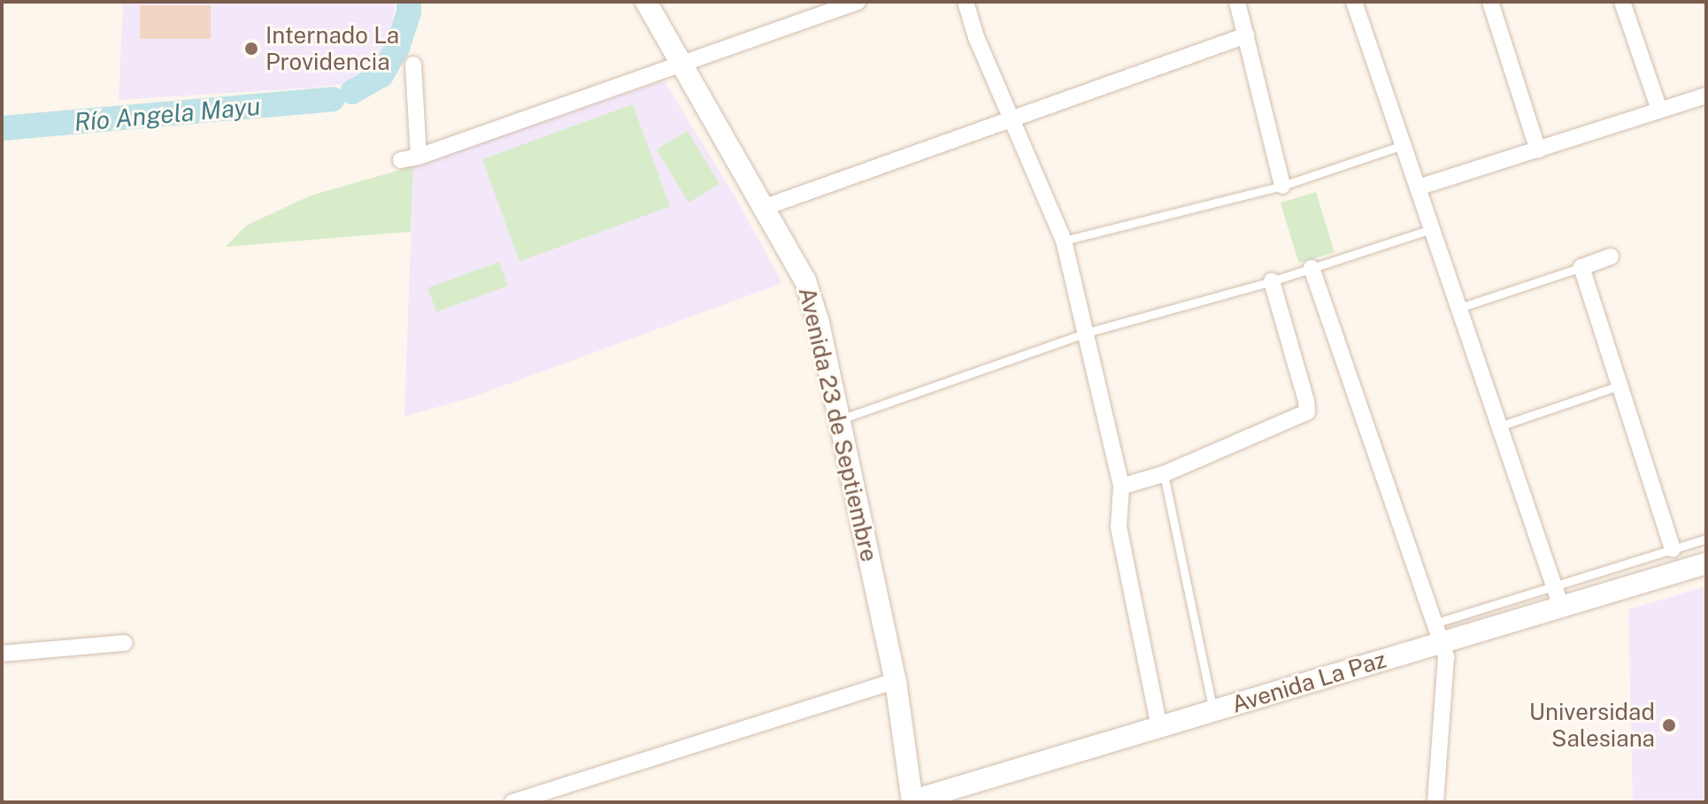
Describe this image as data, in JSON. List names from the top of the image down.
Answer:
{
  "streets": {
    "main road": ["Avenida 23 de Septiembre", "Avenida La Paz"]
  },
  "crossings": [
    ["Avenida 23 de Septiembre", "Avenida La Paz"]
  ],
  "water": ["Río Angela Mayu"],
  "places": ["Internado La Providencia", "Universidad Salesiana"]
}
